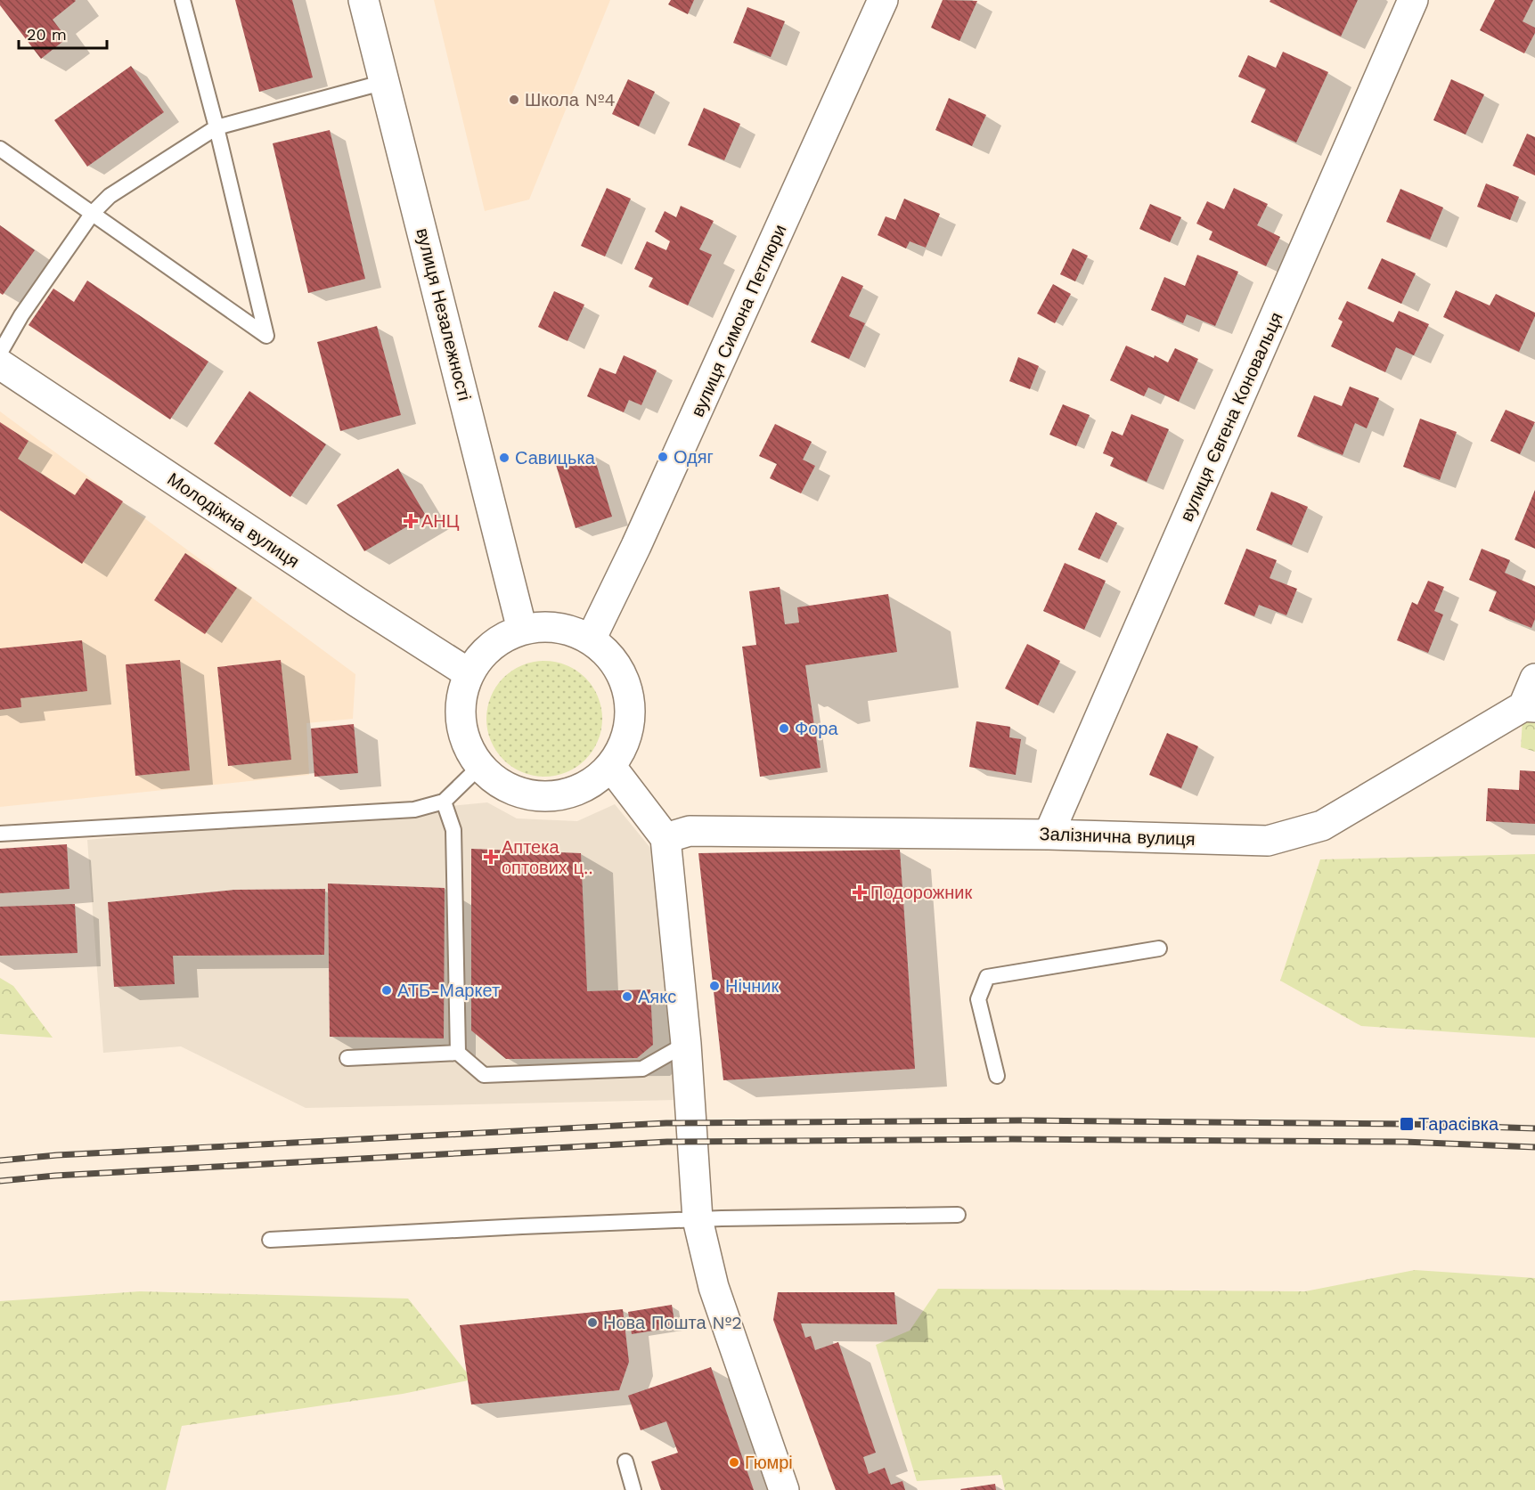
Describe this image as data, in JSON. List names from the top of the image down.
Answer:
{
  "streets": {
    "street": [
      "вулиця Незалежності",
      "вулиця Симона Петлюри",
      "вулиця Євгена Коновальця",
      "Молодіжна вулиця",
      "Залізнична вулиця"
    ]
  },
  "crossings": [
    ["вулиця Незалежності", "вулиця Симона Петлюри"],
    ["вулиця Незалежності", "Молодіжна вулиця"],
    ["вулиця Симона Петлюри", "Молодіжна вулиця"],
    ["вулиця Євгена Коновальця", "Залізнична вулиця"]
  ],
  "places": {
    "other": [
      "Школа №4",
      "Одяг",
      "Савицька",
      "Фора",
      "Нічник",
      "АТБ-Маркет",
      "Аякс",
      "Нова Пошта №2",
      "Гюмрі"
    ],
    "health": ["АНЦ", "Аптека оптових ц‥", "Подорожник"],
    "transit": ["Тарасівка"]
  },
  "scale_bar": "20 m"
}
